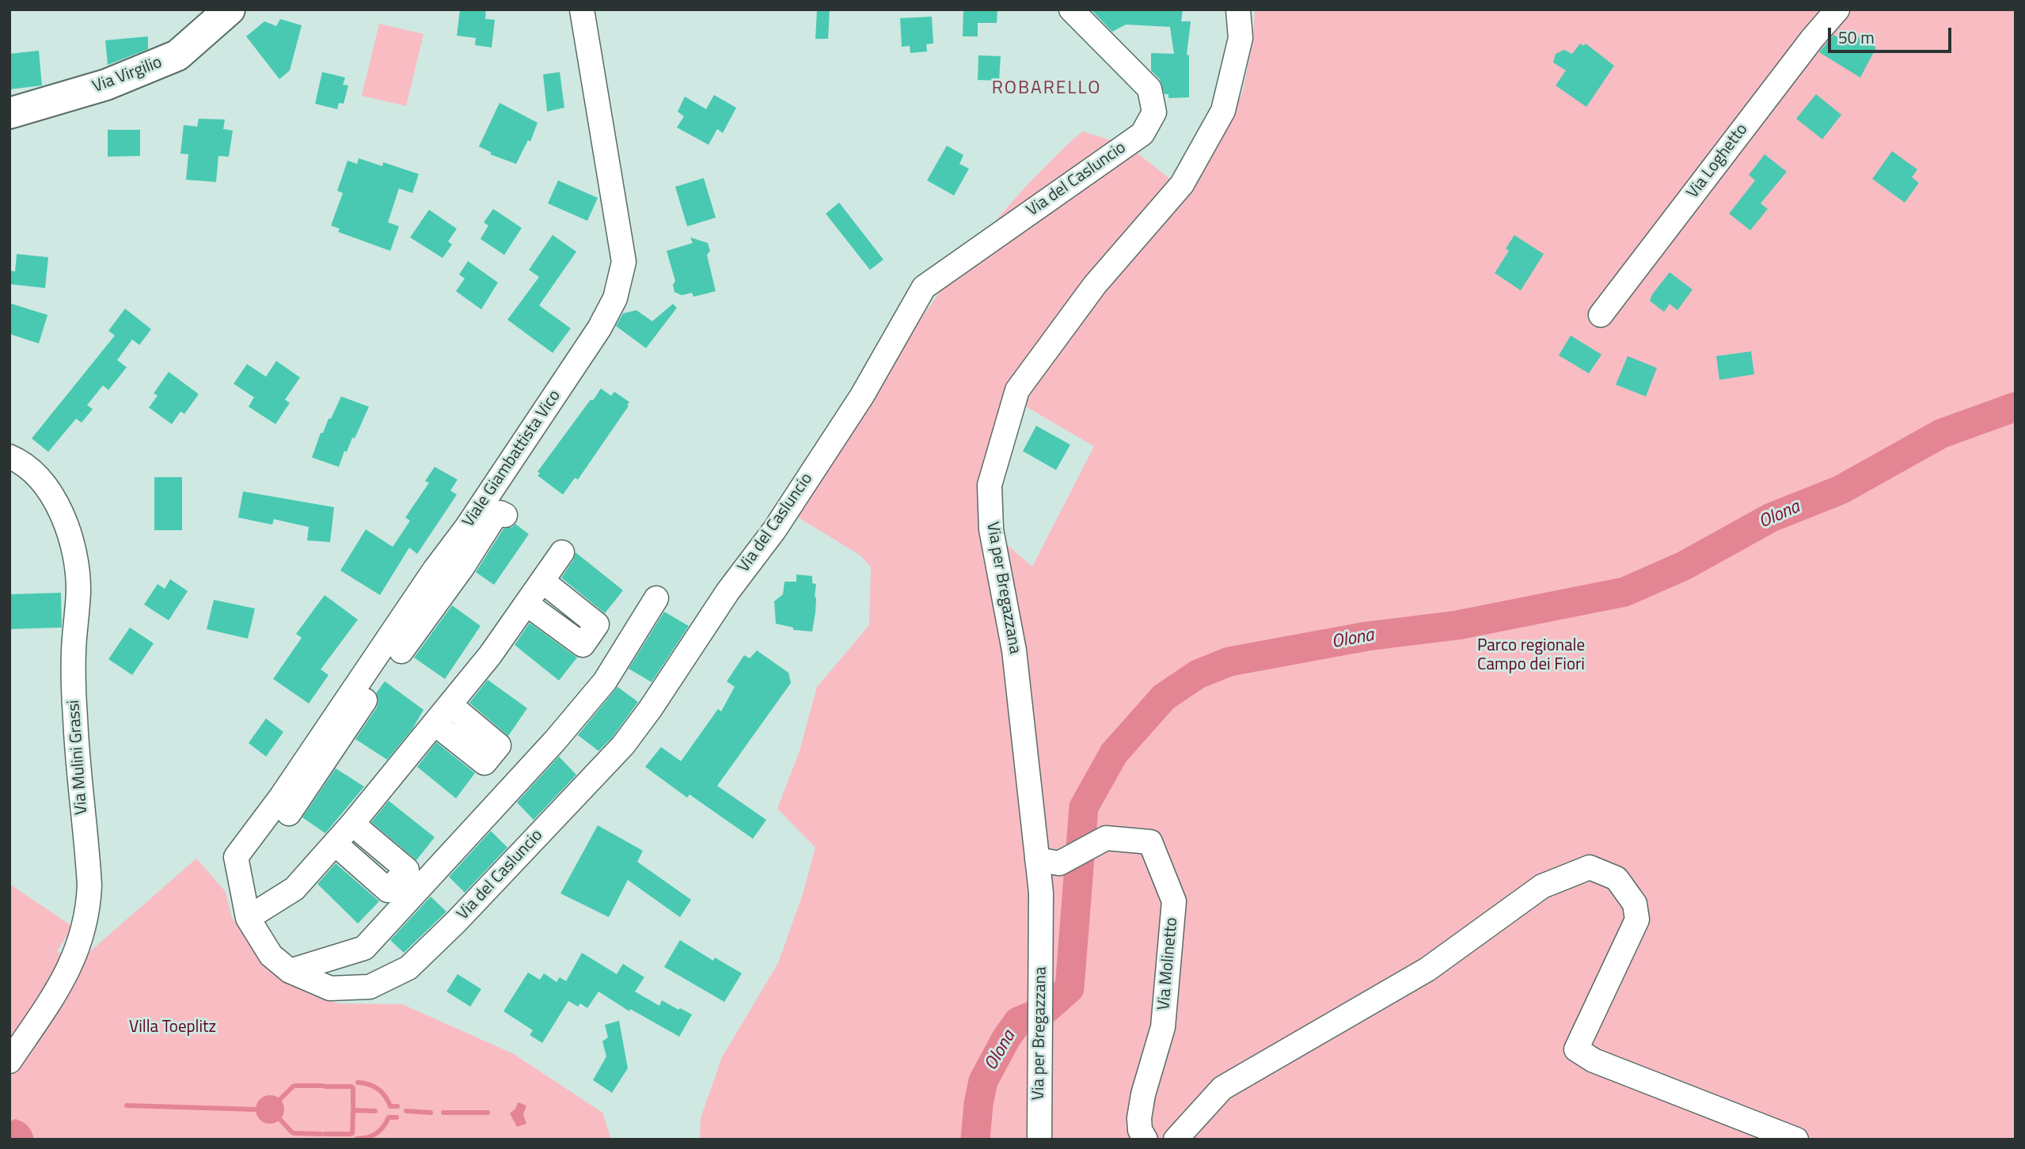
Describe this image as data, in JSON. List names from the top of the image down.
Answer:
{
  "streets": {
    "main road": ["Via Virgilio"],
    "street": [
      "Via Loghetto",
      "Via del Casluncio",
      "Viale Giambattista Vico",
      "Via per Bregazzana",
      "Via Mulini Grassi",
      "Via Molinetto"
    ]
  },
  "crossings": [
    ["Via del Casluncio", "Viale Giambattista Vico"],
    ["Via per Bregazzana", "Via Molinetto"]
  ],
  "districts": ["ROBARELLO"],
  "water": ["Olona"],
  "parks": ["Parco regionale Campo dei Fiori", "Villa Toeplitz"],
  "scale_bar": "50 m"
}
